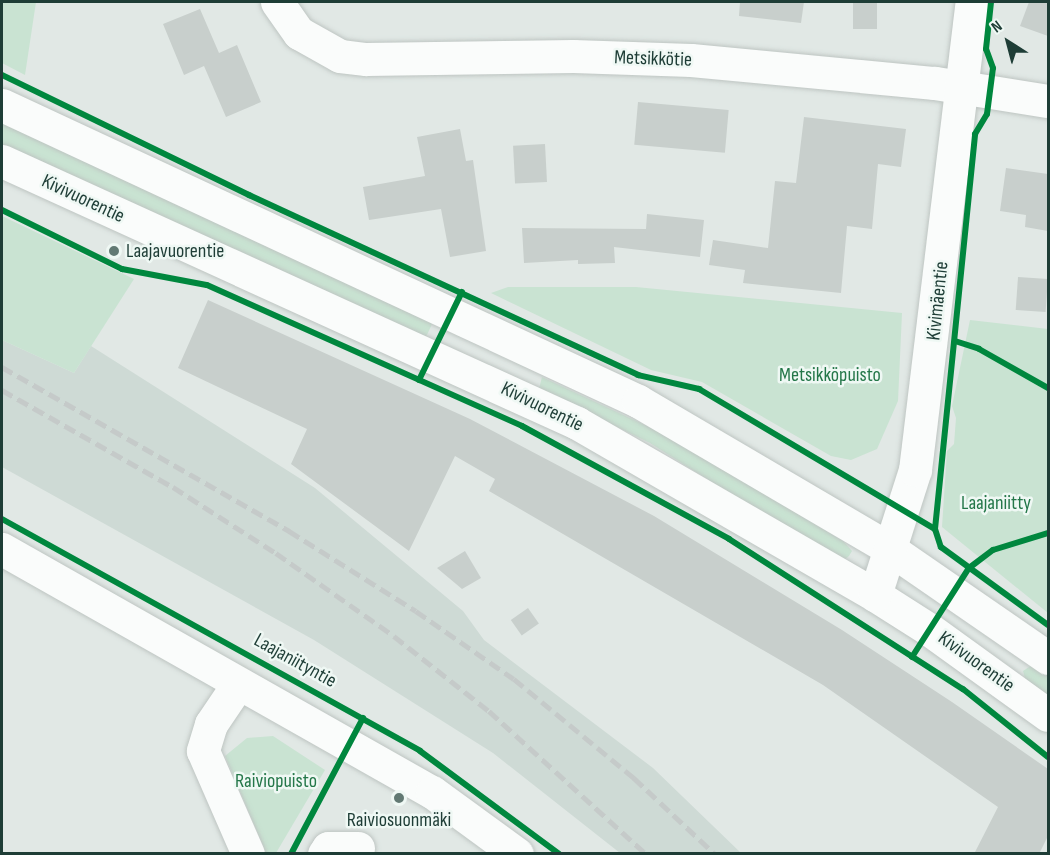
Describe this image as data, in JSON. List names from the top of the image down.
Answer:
{
  "streets": {
    "street": ["Metsikkötie", "Kivivuorentie", "Kivimäentie"],
    "cycle path": ["Laajaniityntie"]
  },
  "crossings": [
    ["Metsikkötie", "Kivimäentie"],
    ["Kivivuorentie", "Kivimäentie"]
  ],
  "parks": ["Metsikköpuisto", "Laajaniitty", "Raiviopuisto"],
  "places": ["Laajavuorentie", "Raiviosuonmäki"],
  "north": "top left"
}
